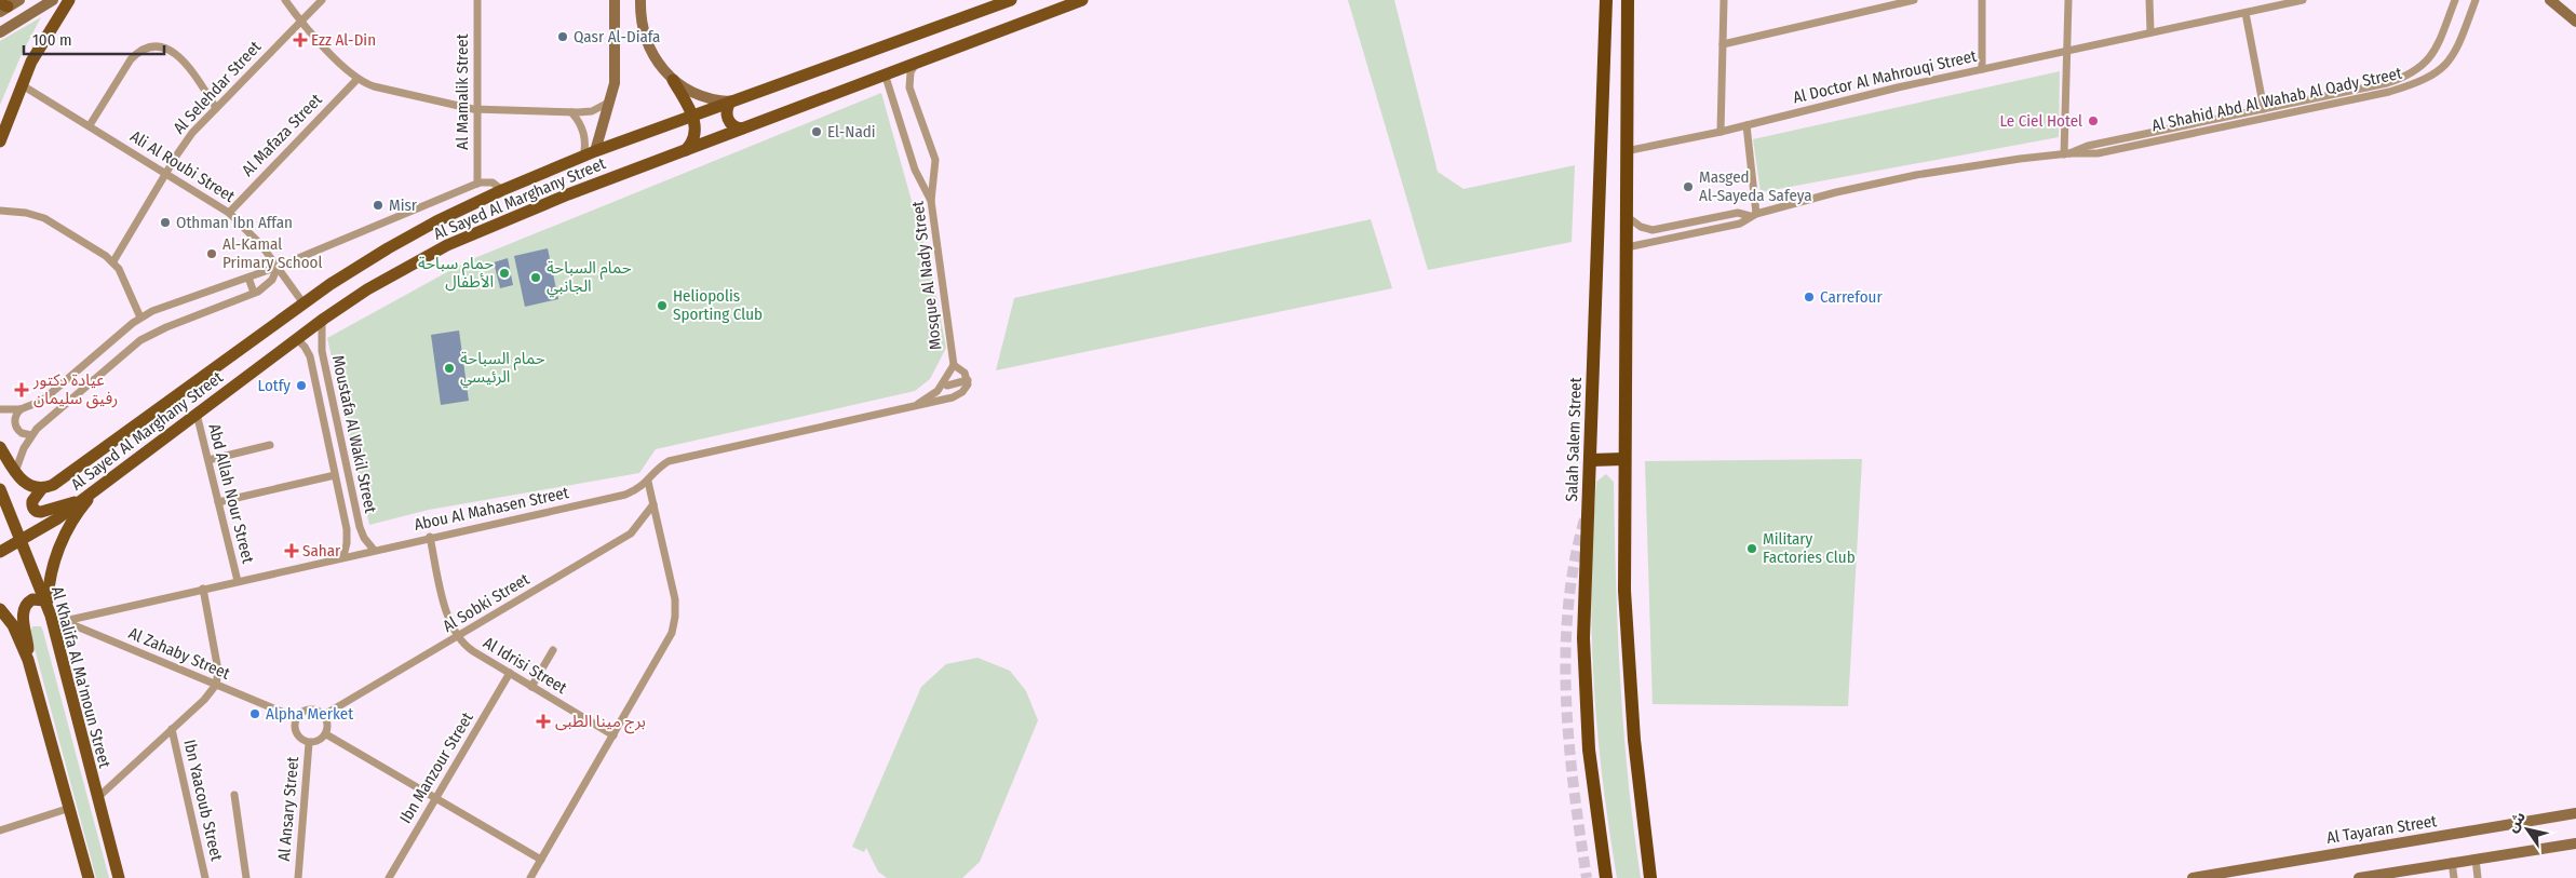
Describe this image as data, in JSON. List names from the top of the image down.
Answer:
{
  "streets": {
    "highway": ["Salah Salem Street"],
    "main road": ["Al Sayed Al Marghany Street", "Al Khalifa Al Ma'moun Street", "Al Tayaran Street"],
    "street": [
      "Al Doctor Al Mahrouqi Street",
      "Al Selehdar Street",
      "Al Mamalik Street",
      "Al Shahid Abd Al Wahab Al Qady Street",
      "Al Mafaza Street",
      "Ali Al Roubi Street",
      "Mosque Al Nady Street",
      "Moustafa Al Wakil Street",
      "Abd Allah Nour Street",
      "Abou Al Mahasen Street",
      "Al Sobki Street",
      "Al Zahaby Street",
      "Al Idrisi Street",
      "Ibn Manzour Street",
      "Ibn Yaacoub Street",
      "Al Ansary Street"
    ]
  },
  "crossings": [
    ["Al Selehdar Street", "Ali Al Roubi Street"],
    ["Al Mamalik Street", "Al Sayed Al Marghany Street"],
    ["Al Mafaza Street", "Ali Al Roubi Street"],
    ["Ali Al Roubi Street", "Al Sayed Al Marghany Street"],
    ["Al Sayed Al Marghany Street", "Mosque Al Nady Street"],
    ["Al Sayed Al Marghany Street", "Moustafa Al Wakil Street"],
    ["Al Sayed Al Marghany Street", "Abd Allah Nour Street"],
    ["Al Sayed Al Marghany Street", "Al Khalifa Al Ma'moun Street"],
    ["Mosque Al Nady Street", "Abou Al Mahasen Street"],
    ["Moustafa Al Wakil Street", "Abou Al Mahasen Street"],
    ["Abd Allah Nour Street", "Abou Al Mahasen Street"],
    ["Abou Al Mahasen Street", "Al Zahaby Street"],
    ["Al Sobki Street", "Al Zahaby Street"],
    ["Al Sobki Street", "Al Idrisi Street"],
    ["Al Sobki Street", "Al Ansary Street"],
    ["Al Zahaby Street", "Al Khalifa Al Ma'moun Street"],
    ["Al Zahaby Street", "Al Ansary Street"],
    ["Al Idrisi Street", "Ibn Manzour Street"]
  ],
  "places": {
    "other": [
      "Qasr Al-Diafa",
      "Le Ciel Hotel",
      "El-Nadi",
      "Masged Al-Sayeda Safeya",
      "Misr",
      "Othman Ibn Affan",
      "Al-Kamal Primary School",
      "حمام سباحة الأطفال",
      "حمام السباحة الجانبي",
      "Carrefour",
      "Heliopolis Sporting Club",
      "حمام السباحة الرئيسي",
      "Lotfy",
      "Military Factories Club",
      "Alpha Merket"
    ],
    "health": [
      "Ezz Al-Din",
      "عيادة دكتور رفيق سليمان",
      "Sahar",
      "برج مينا الطبى"
    ]
  },
  "scale_bar": "100 m",
  "north": "top left"
}
